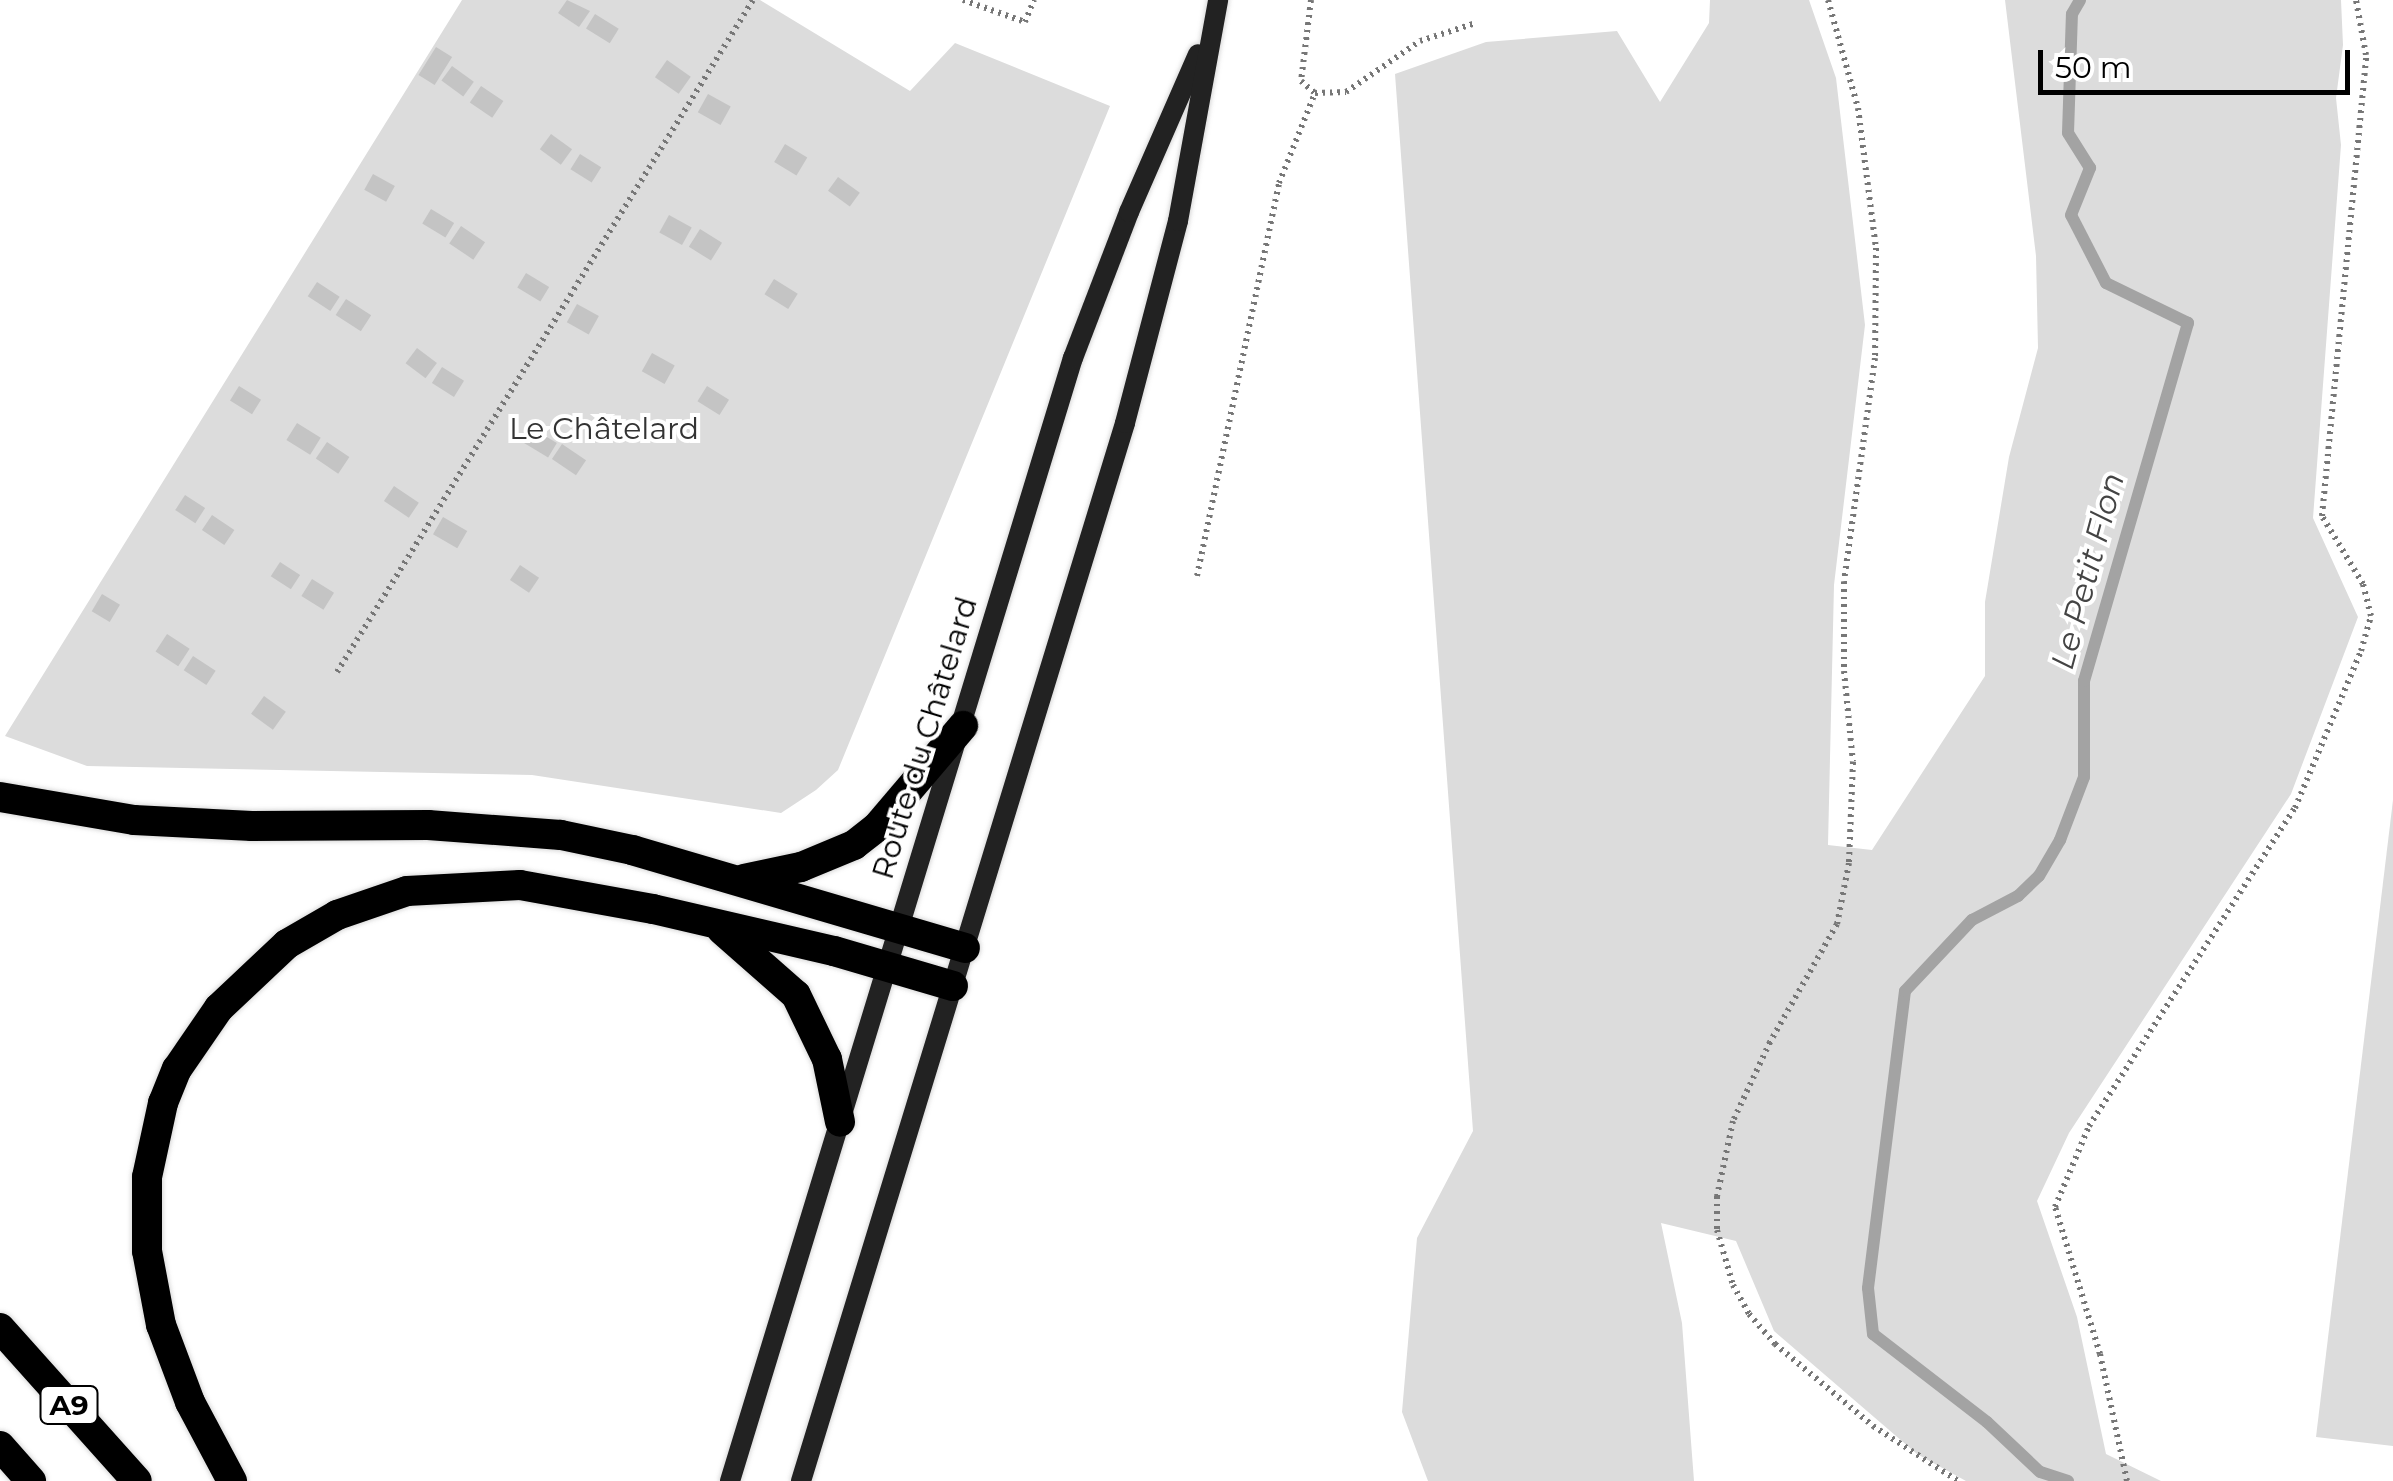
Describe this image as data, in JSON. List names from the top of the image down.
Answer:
{
  "streets": {
    "highway": ["A9"],
    "main road": ["Route du Châtelard"]
  },
  "water": ["Le Petit Flon"],
  "parks": ["Le Châtelard"],
  "scale_bar": "50 m"
}
